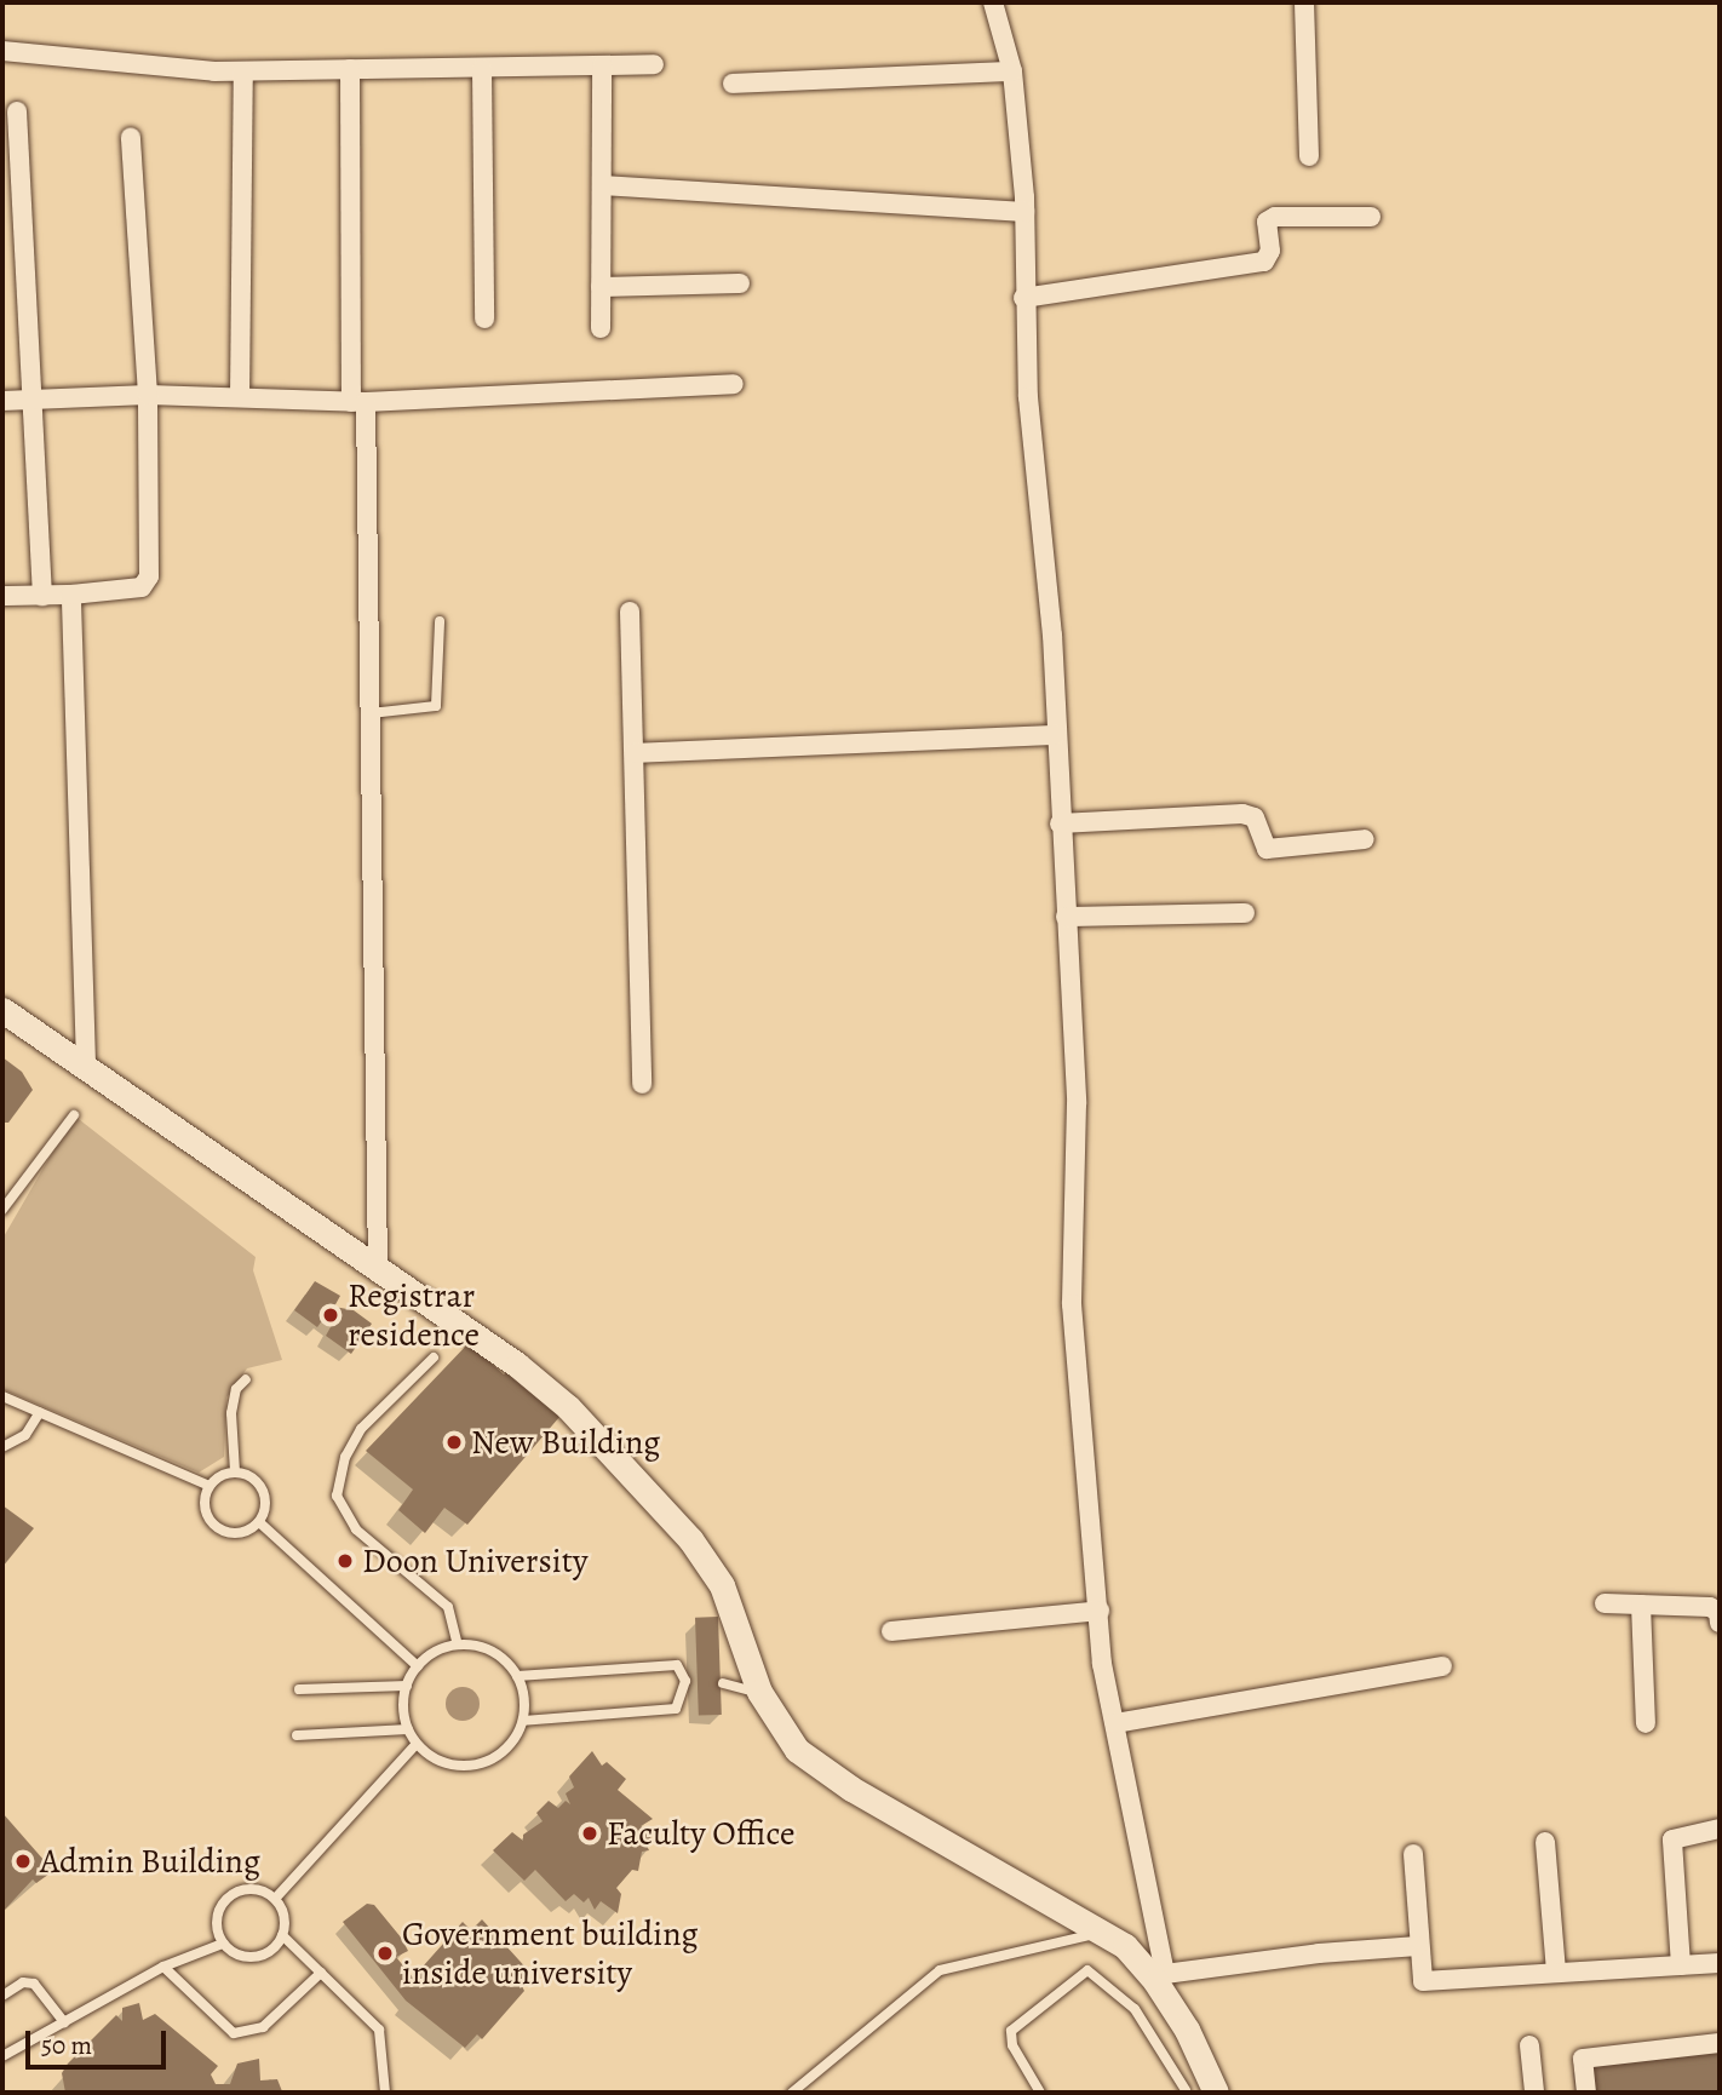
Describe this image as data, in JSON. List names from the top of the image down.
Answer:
{
  "places": [
    "Registrar residence",
    "New Building",
    "Doon University",
    "Faculty Office",
    "Admin Building",
    "Government building inside university"
  ],
  "scale_bar": "50 m"
}
